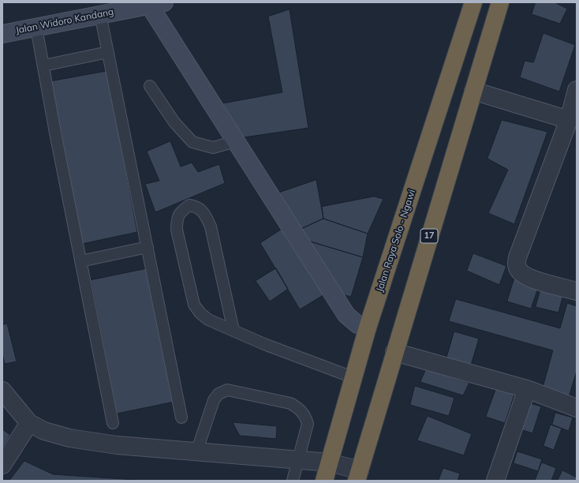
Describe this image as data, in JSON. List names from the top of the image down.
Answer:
{
  "streets": {
    "highway": ["17", "Jalan Raya Solo - Ngawi"],
    "street": ["Jalan Widoro Kandang"]
  }
}
